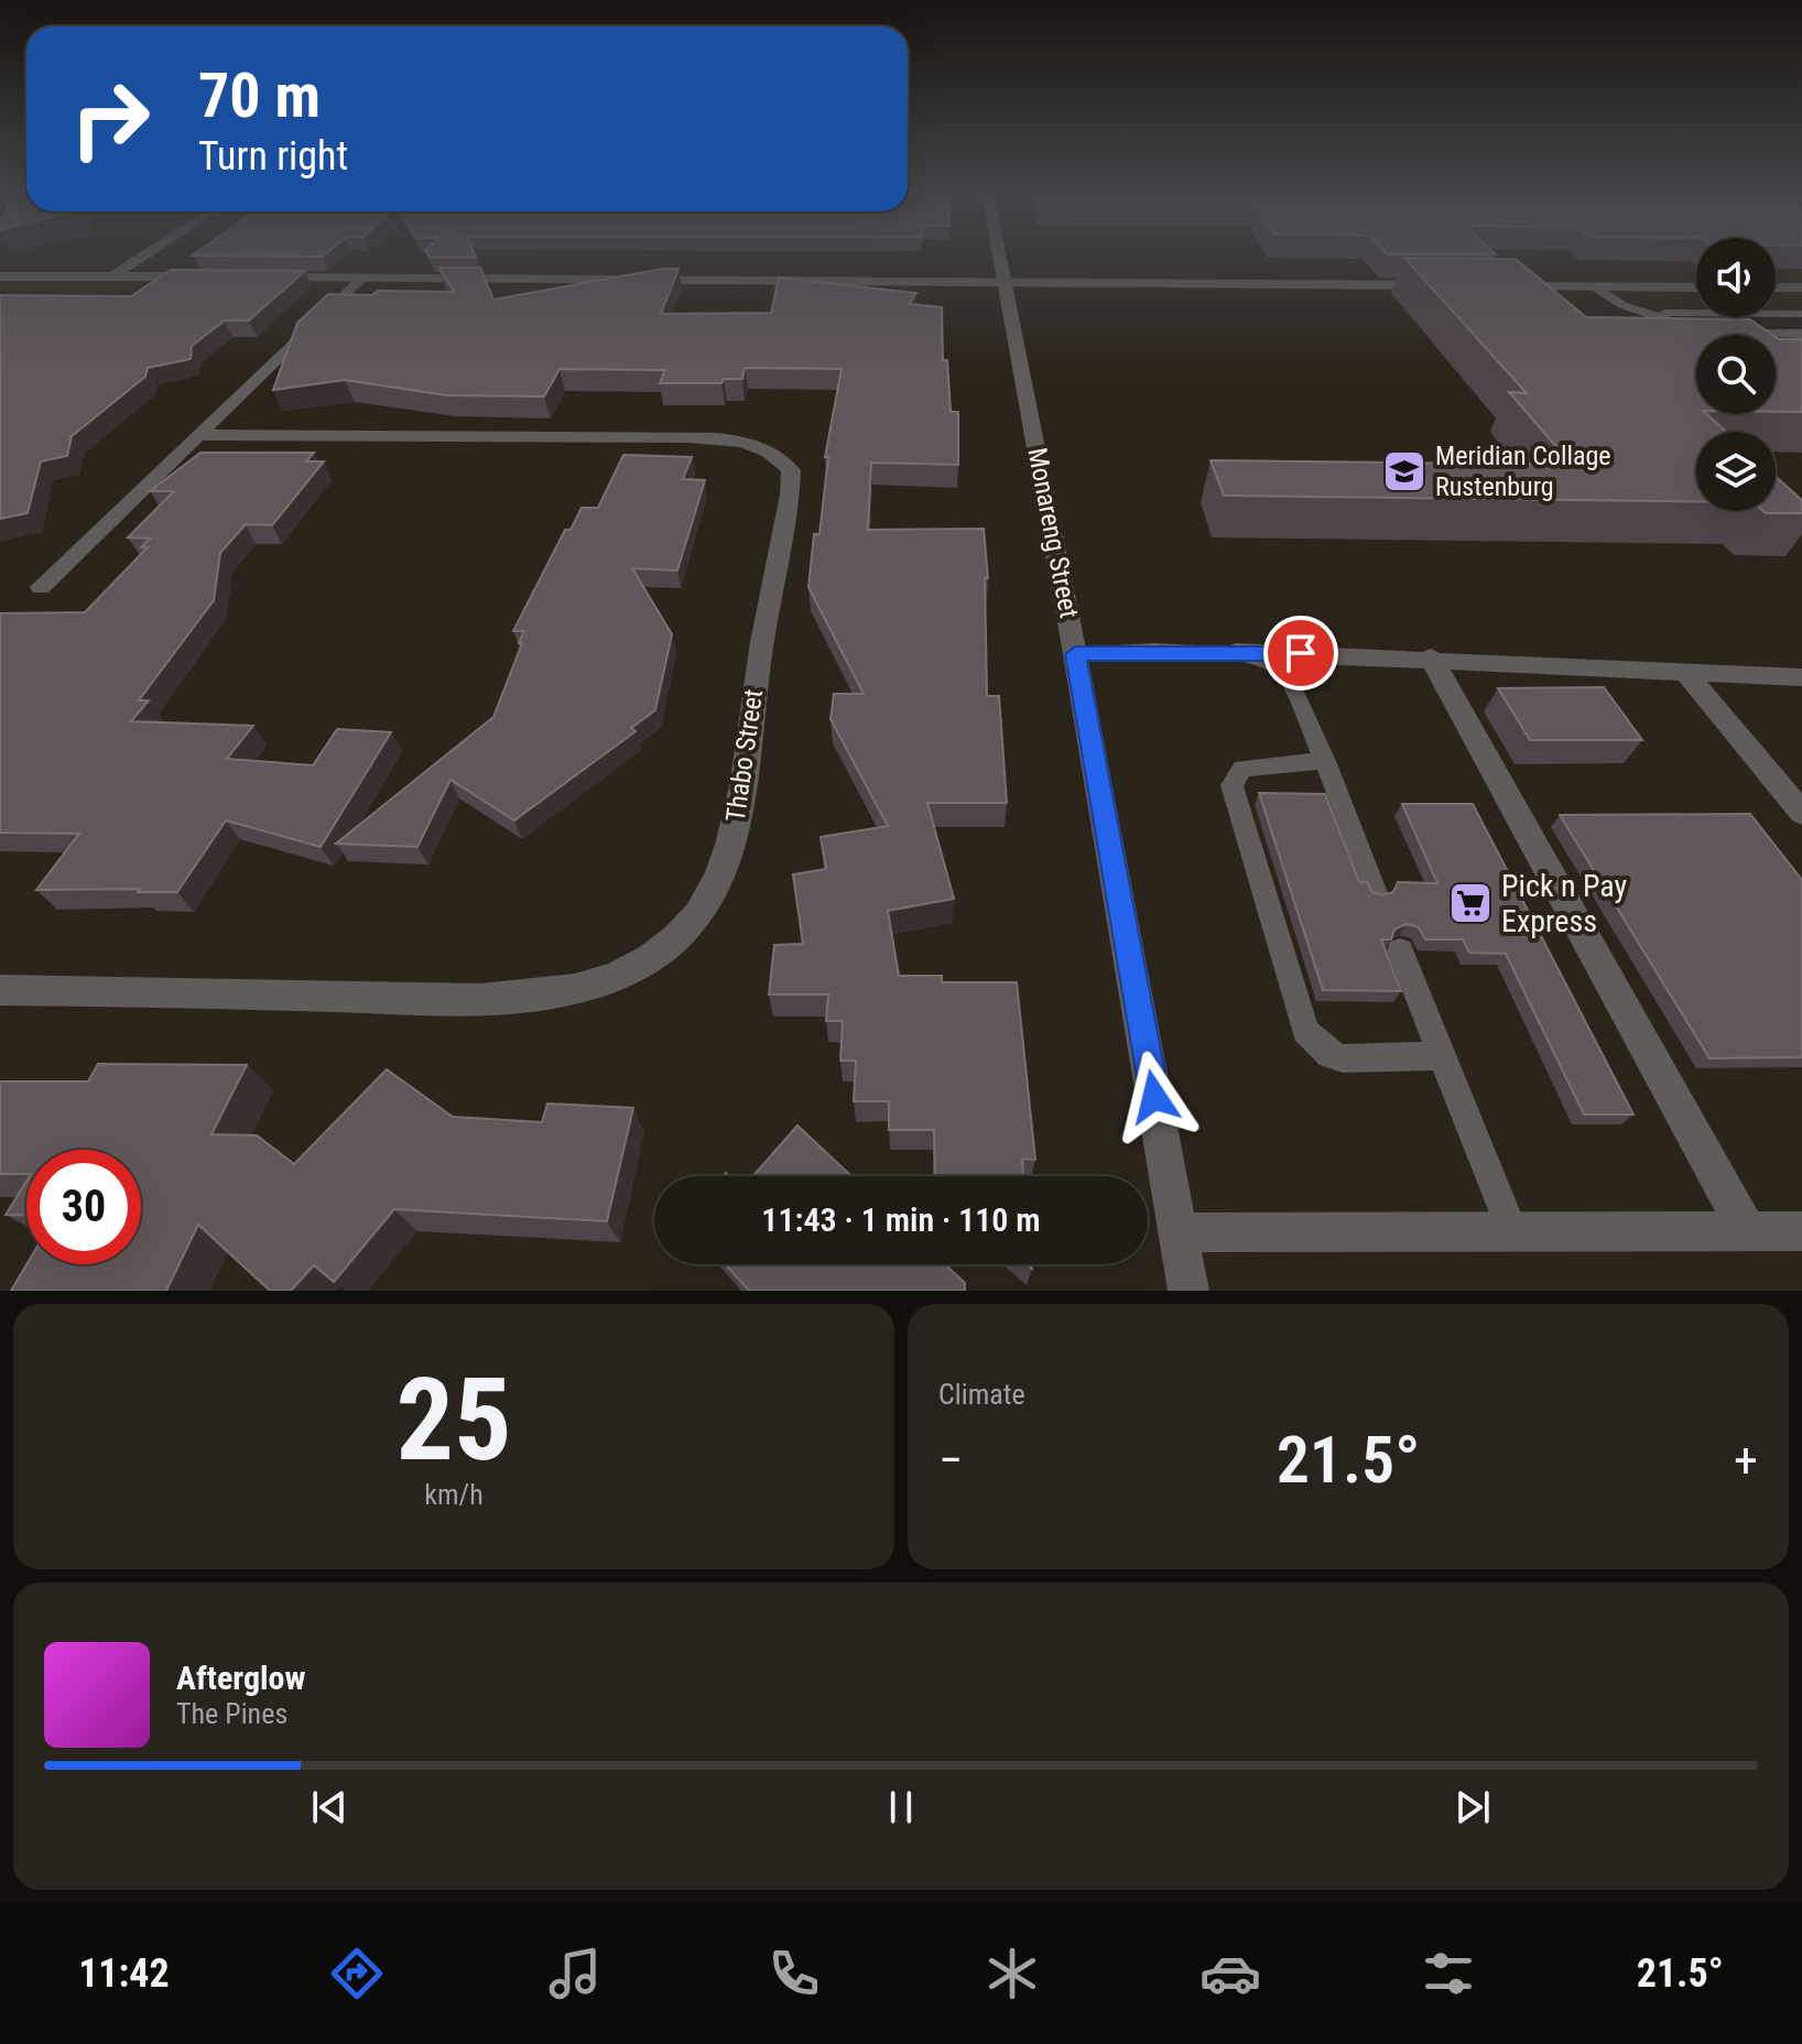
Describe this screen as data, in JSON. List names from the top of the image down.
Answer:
{
  "streets": {
    "street": ["Monareng Street", "Thabo Street"]
  },
  "places": {
    "school or university": ["Meridian Collage Rustenburg"],
    "supermarket": ["Pick n Pay Express"]
  },
  "page": {
    "turn": ["70 m", "Turn right"],
    "limit": "30",
    "trip": "11:43 · 1 min · 110 m",
    "tile": [
      ["25", "km/h"],
      "Climate"
    ],
    "heat": ["−", "21.5°", "+"],
    "song": ["Afterglow", "The Pines"],
    "tabs": ["11:42", "21.5°"]
  }
}
